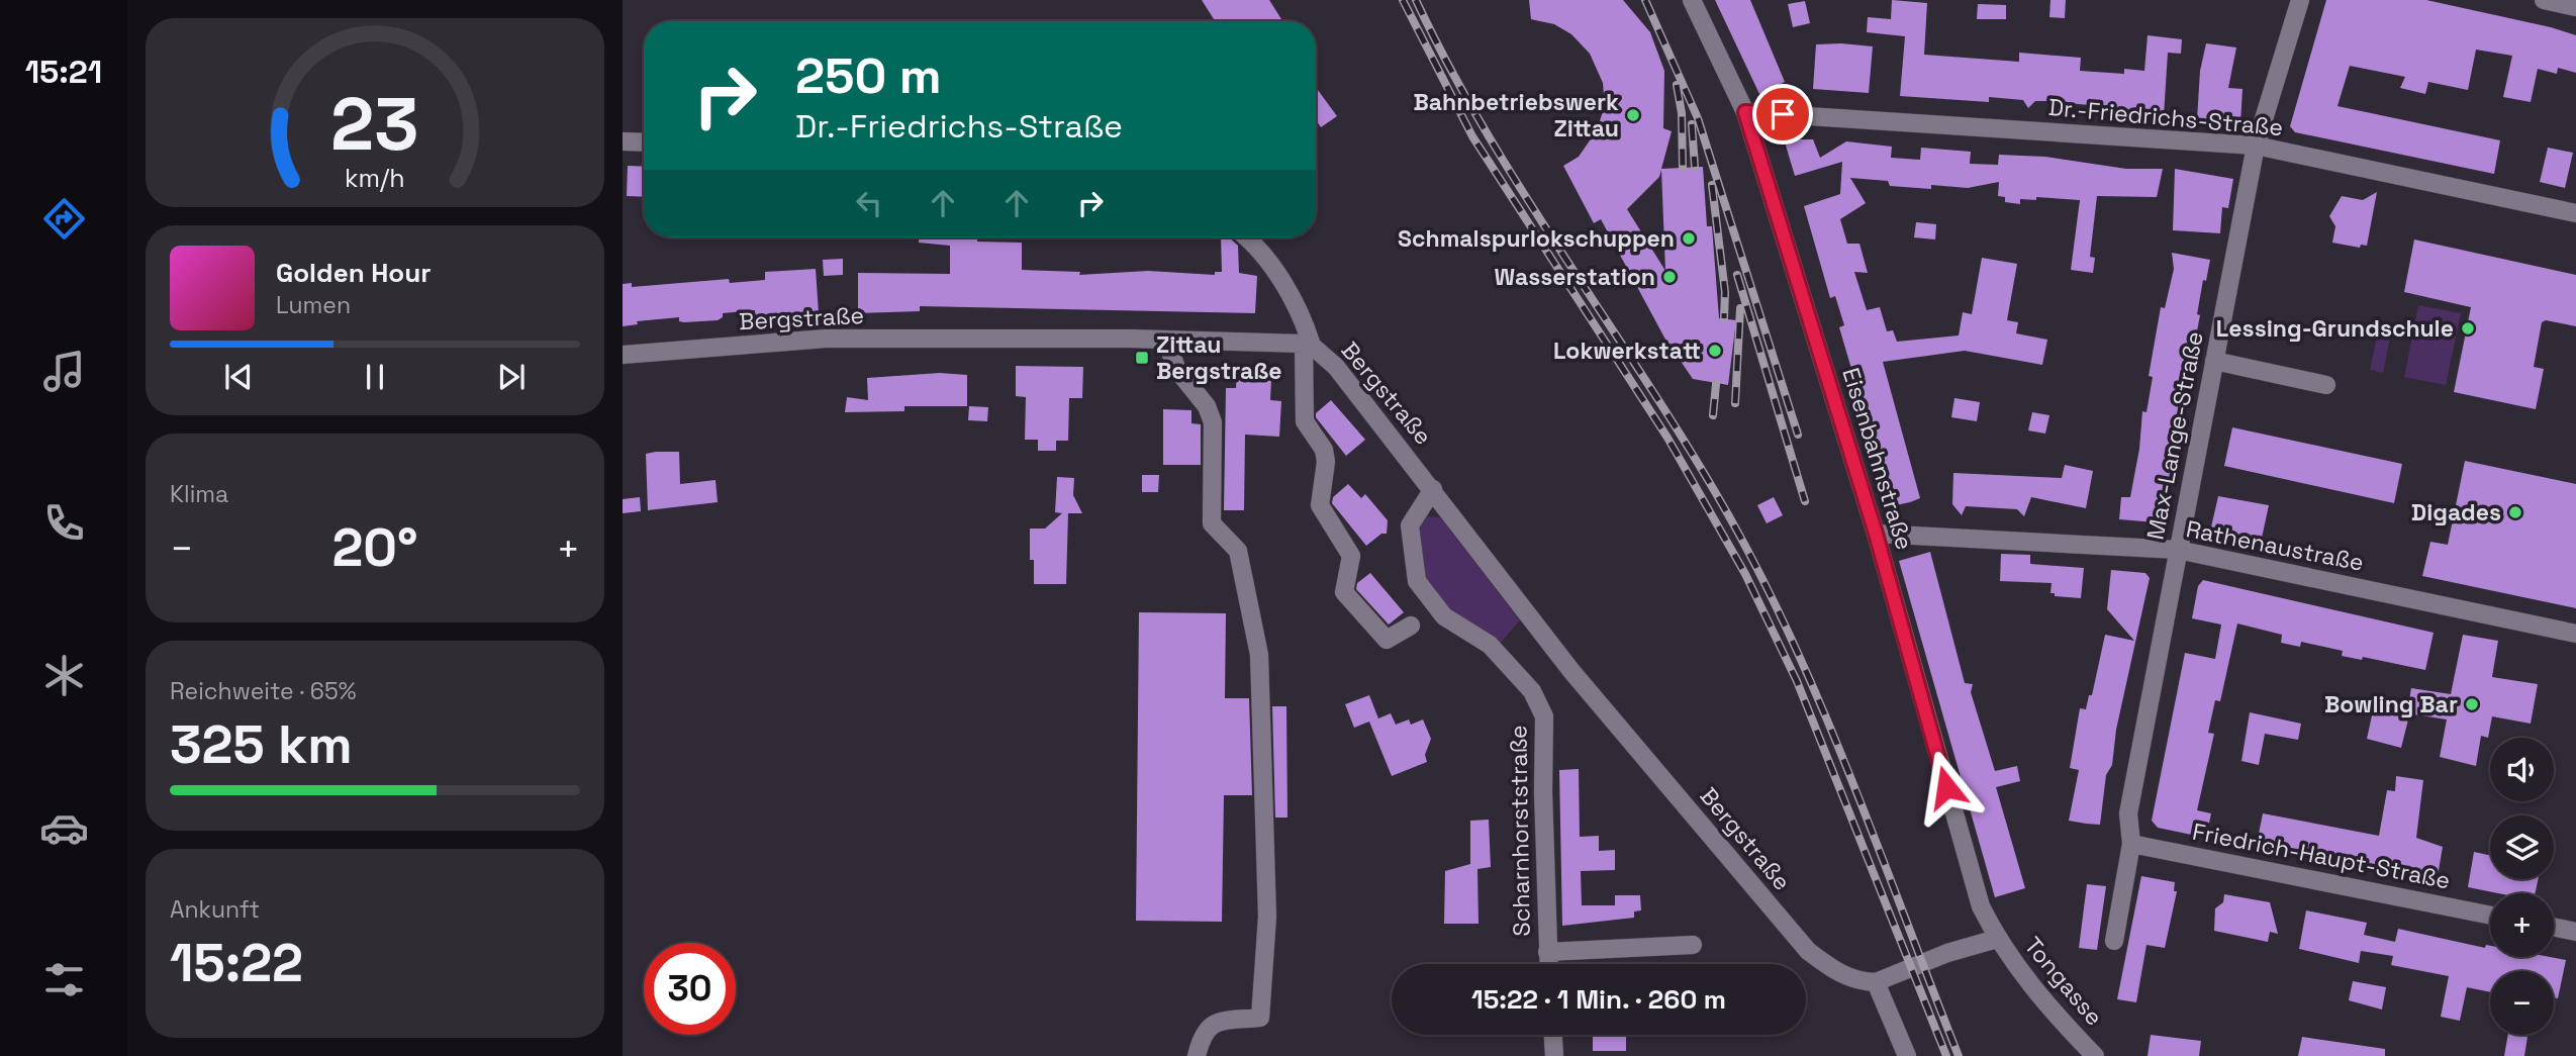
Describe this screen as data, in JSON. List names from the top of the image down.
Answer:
{
  "streets": {
    "street": [
      "Dr.-Friedrichs-Straße",
      "Bergstraße",
      "Max-Lange-Straße",
      "Eisenbahnstraße",
      "Rathenaustraße",
      "Scharnhorststraße",
      "Friedrich-Haupt-Straße",
      "Tongasse"
    ]
  },
  "crossings": [
    ["Dr.-Friedrichs-Straße", "Max-Lange-Straße"],
    ["Dr.-Friedrichs-Straße", "Eisenbahnstraße"],
    ["Bergstraße", "Scharnhorststraße"],
    ["Bergstraße", "Tongasse"],
    ["Max-Lange-Straße", "Rathenaustraße"],
    ["Max-Lange-Straße", "Friedrich-Haupt-Straße"],
    ["Eisenbahnstraße", "Rathenaustraße"],
    ["Eisenbahnstraße", "Tongasse"]
  ],
  "places": {
    "other": [
      "Bahnbetriebswerk Zittau",
      "Schmalspurlokschuppen",
      "Wasserstation",
      "Lessing-Grundschule",
      "Lokwerkstatt",
      "Digades",
      "Bowling Bar"
    ],
    "transit": ["Zittau Bergstraße"]
  },
  "page": {
    "tabs": "15:21",
    "turn": ["250 m", "Dr.-Friedrichs-Straße"],
    "song": ["Golden Hour", "Lumen"],
    "tile": [
      "Klima",
      ["Reichweite · 65%", "325 km"],
      ["Ankunft", "15:22"]
    ],
    "heat": ["−", "20°", "+"],
    "map_buttons": ["+", "−"],
    "limit": "30",
    "trip": "15:22 · 1 Min. · 260 m",
    "gauge": ["23", "km/h"]
  }
}
